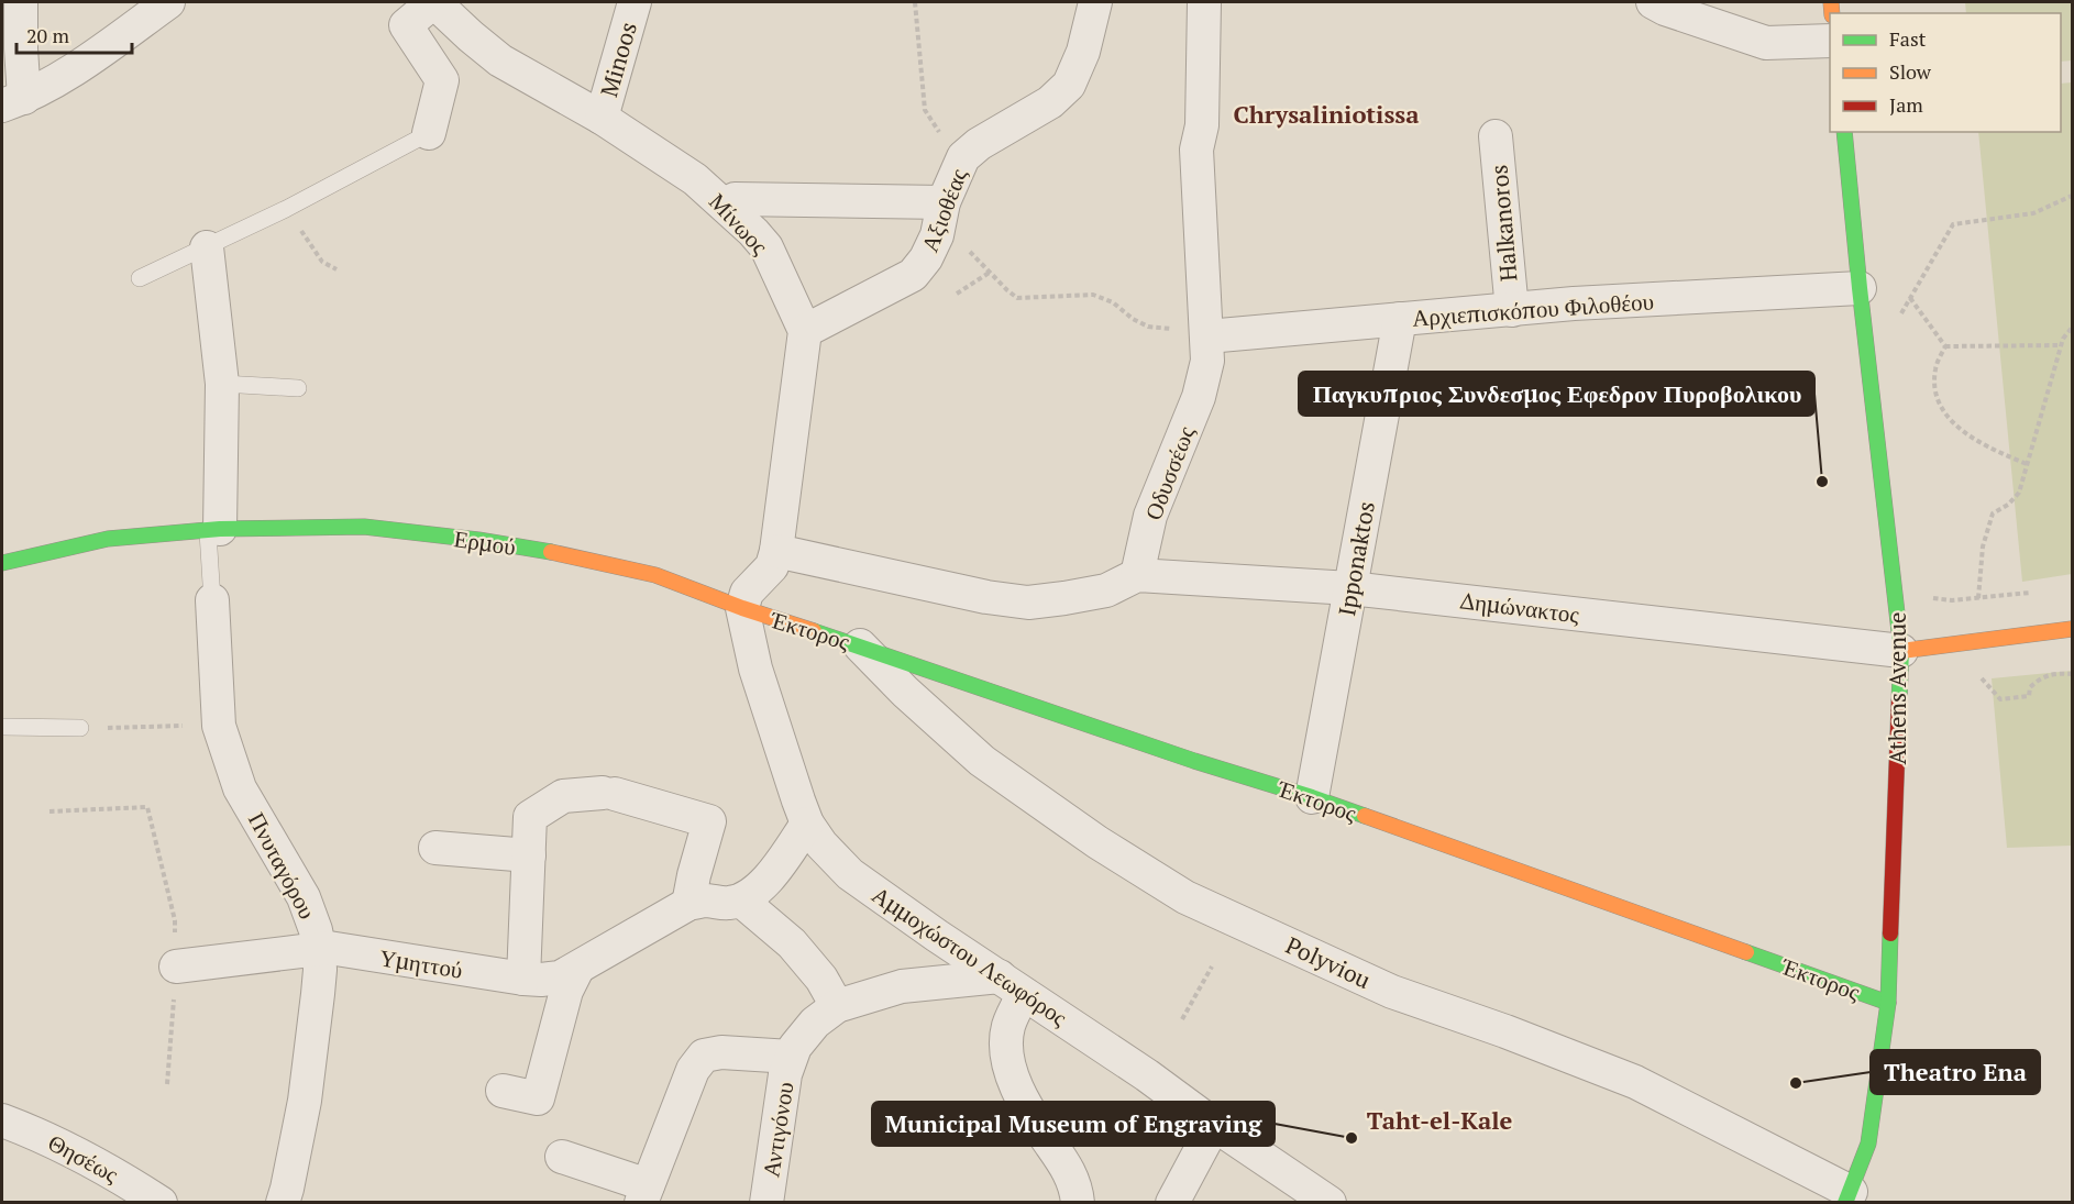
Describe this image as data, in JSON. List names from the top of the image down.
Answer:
{
  "streets": {
    "street": [
      "Minoos",
      "Αξιοθέας",
      "Μίνωος",
      "Halkanoros",
      "Αρχιεπισκόπου Φιλοθέου",
      "Οδυσσέως",
      "Ερμού",
      "Ipponaktos",
      "Δημώνακτος",
      "Έκτορος",
      "Athens Avenue",
      "Πνυταγόρου",
      "Αμμοχώστου Λεωφόρος",
      "Polyviou",
      "Υμηττού",
      "Αντιγόνου",
      "Θησέως"
    ]
  },
  "crossings": [
    ["Minoos", "Μίνωος"],
    ["Αξιοθέας", "Μίνωος"],
    ["Halkanoros", "Αρχιεπισκόπου Φιλοθέου"],
    ["Αρχιεπισκόπου Φιλοθέου", "Οδυσσέως"],
    ["Αρχιεπισκόπου Φιλοθέου", "Ipponaktos"],
    ["Αρχιεπισκόπου Φιλοθέου", "Athens Avenue"],
    ["Οδυσσέως", "Δημώνακτος"],
    ["Ερμού", "Έκτορος"],
    ["Ερμού", "Πνυταγόρου"],
    ["Ερμού", "Αμμοχώστου Λεωφόρος"],
    ["Ipponaktos", "Δημώνακτος"],
    ["Ipponaktos", "Έκτορος"],
    ["Δημώνακτος", "Athens Avenue"],
    ["Έκτορος", "Athens Avenue"],
    ["Έκτορος", "Αμμοχώστου Λεωφόρος"],
    ["Έκτορος", "Polyviou"],
    ["Athens Avenue", "Polyviou"],
    ["Πνυταγόρου", "Υμηττού"],
    ["Αμμοχώστου Λεωφόρος", "Αντιγόνου"]
  ],
  "districts": ["Chrysaliniotissa", "Taht-el-Kale"],
  "places": ["Παγκυπριος Συνδεσμος Εφεδρον Πυροβολικου", "Theatro Ena", "Municipal Museum of Engraving"],
  "legend": ["Fast", "Slow", "Jam"],
  "scale_bar": "20 m"
}
